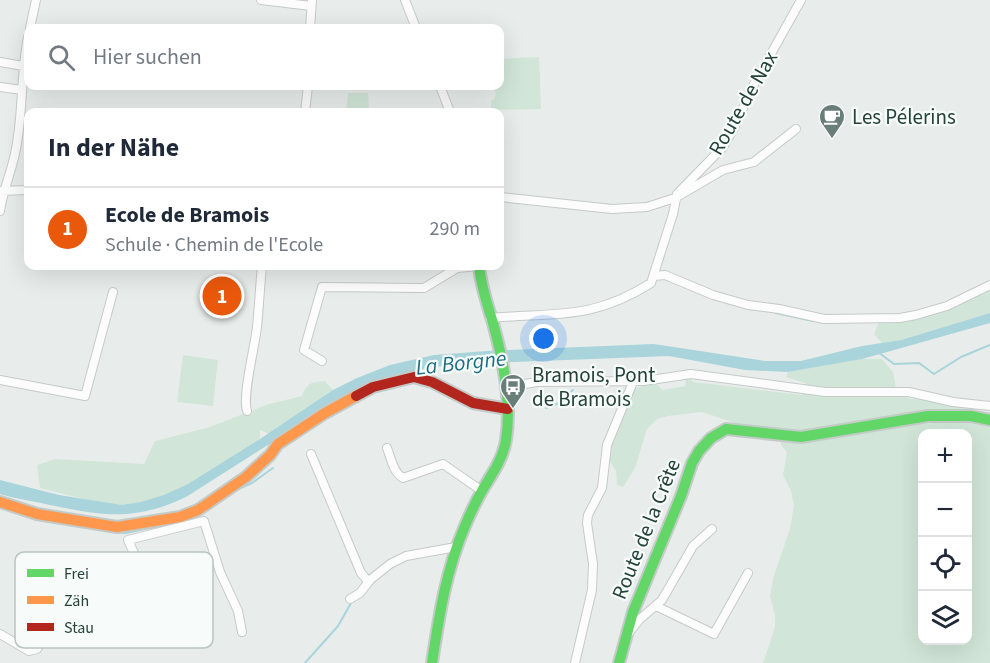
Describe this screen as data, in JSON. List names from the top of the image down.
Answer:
{
  "streets": {
    "street": ["Route de Nax", "Route de la Crête"]
  },
  "water": ["La Borgne"],
  "places": {
    "cafe": ["Les Pélerins"],
    "bus stop": ["Bramois, Pont de Bramois"]
  },
  "legend": ["Frei", "Zäh", "Stau"],
  "page": {
    "search": "Hier suchen",
    "heading": "In der Nähe",
    "list": [
      {
        "mark": "1",
        "name": "Ecole de Bramois",
        "note": "Schule · Chemin de l'Ecole",
        "value": "290 m"
      }
    ],
    "pins": "1",
    "map_buttons": ["+", "−"]
  }
}
